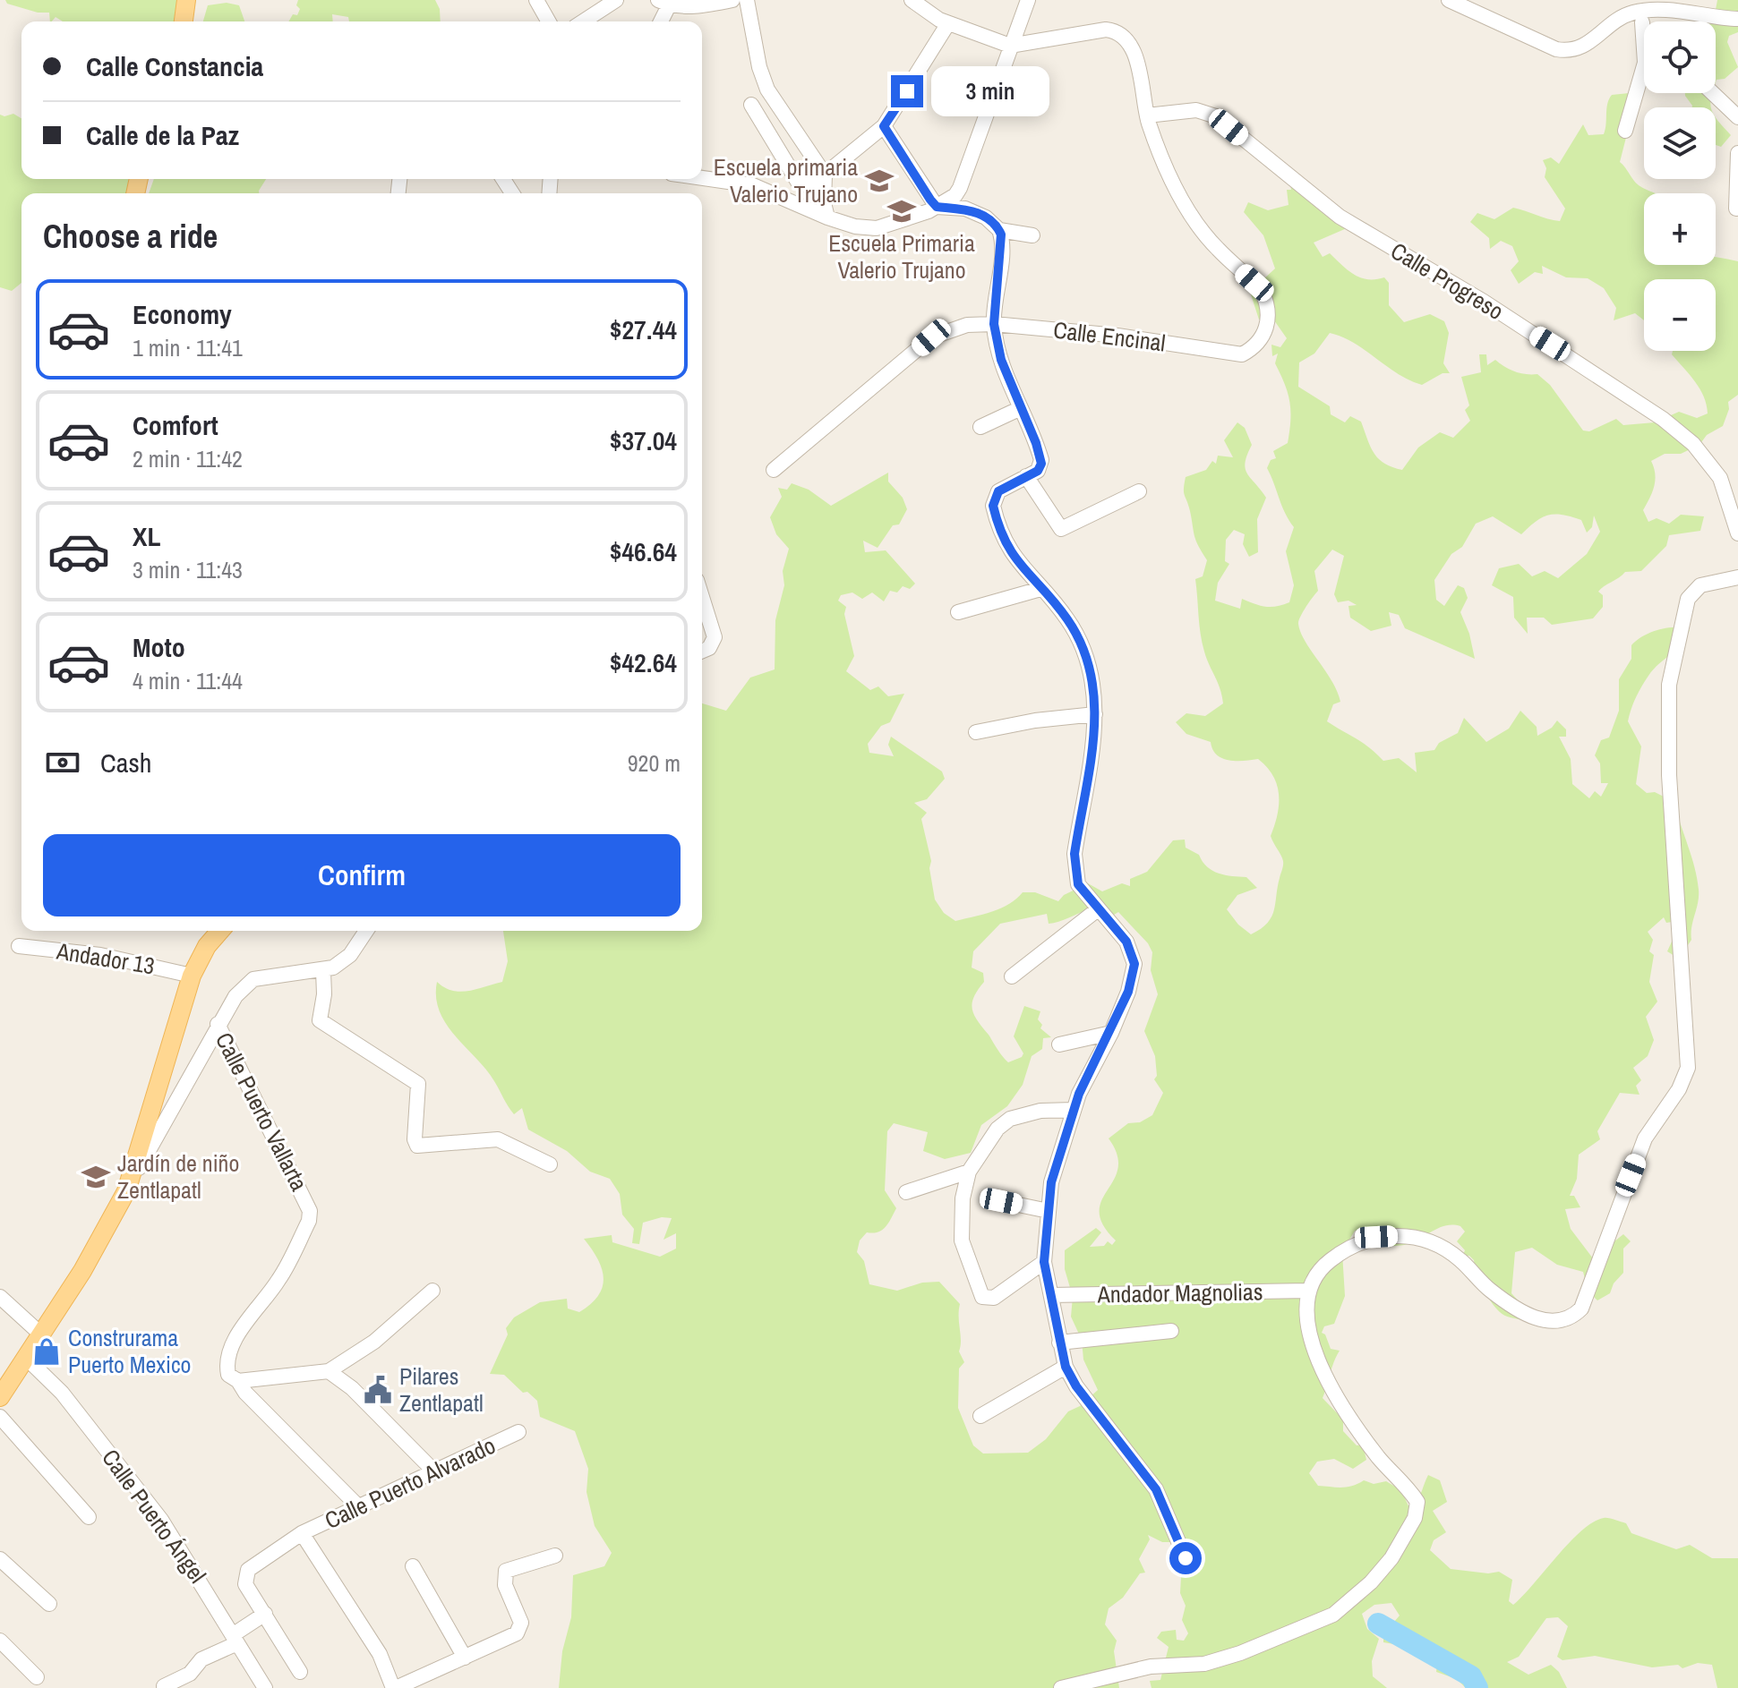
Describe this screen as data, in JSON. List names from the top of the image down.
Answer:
{
  "streets": {
    "street": [
      "Calle Progreso",
      "Calle Encinal",
      "Andador 13",
      "Calle Puerto Vallarta",
      "Andador Magnolias",
      "Calle Puerto Alvarado",
      "Calle Puerto Ángel"
    ]
  },
  "crossings": [
    ["Calle Progreso", "Calle Encinal"],
    ["Calle Puerto Vallarta", "Calle Puerto Alvarado"]
  ],
  "places": {
    "school or university": ["Escuela primaria Valerio Trujano", "Escuela Primaria Valerio Trujano", "Jardín de niño Zentlapatl"],
    "shop": ["Construrama Puerto Mexico"],
    "public building": ["Pilares Zentlapatl"]
  },
  "page": {
    "map_buttons": ["+", "−"],
    "banner": ["Calle Constancia", "Calle de la Paz"],
    "bubble": "3 min",
    "heading": "Choose a ride",
    "list": [
      {
        "name": "Economy",
        "note": "1 min · 11:41",
        "value": "$27.44"
      },
      {
        "name": "Comfort",
        "note": "2 min · 11:42",
        "value": "$37.04"
      },
      {
        "name": "XL",
        "note": "3 min · 11:43",
        "value": "$46.64"
      },
      {
        "name": "Moto",
        "note": "4 min · 11:44",
        "value": "$42.64"
      }
    ],
    "pay": ["Cash", "920 m"],
    "buttons": "Confirm"
  }
}
